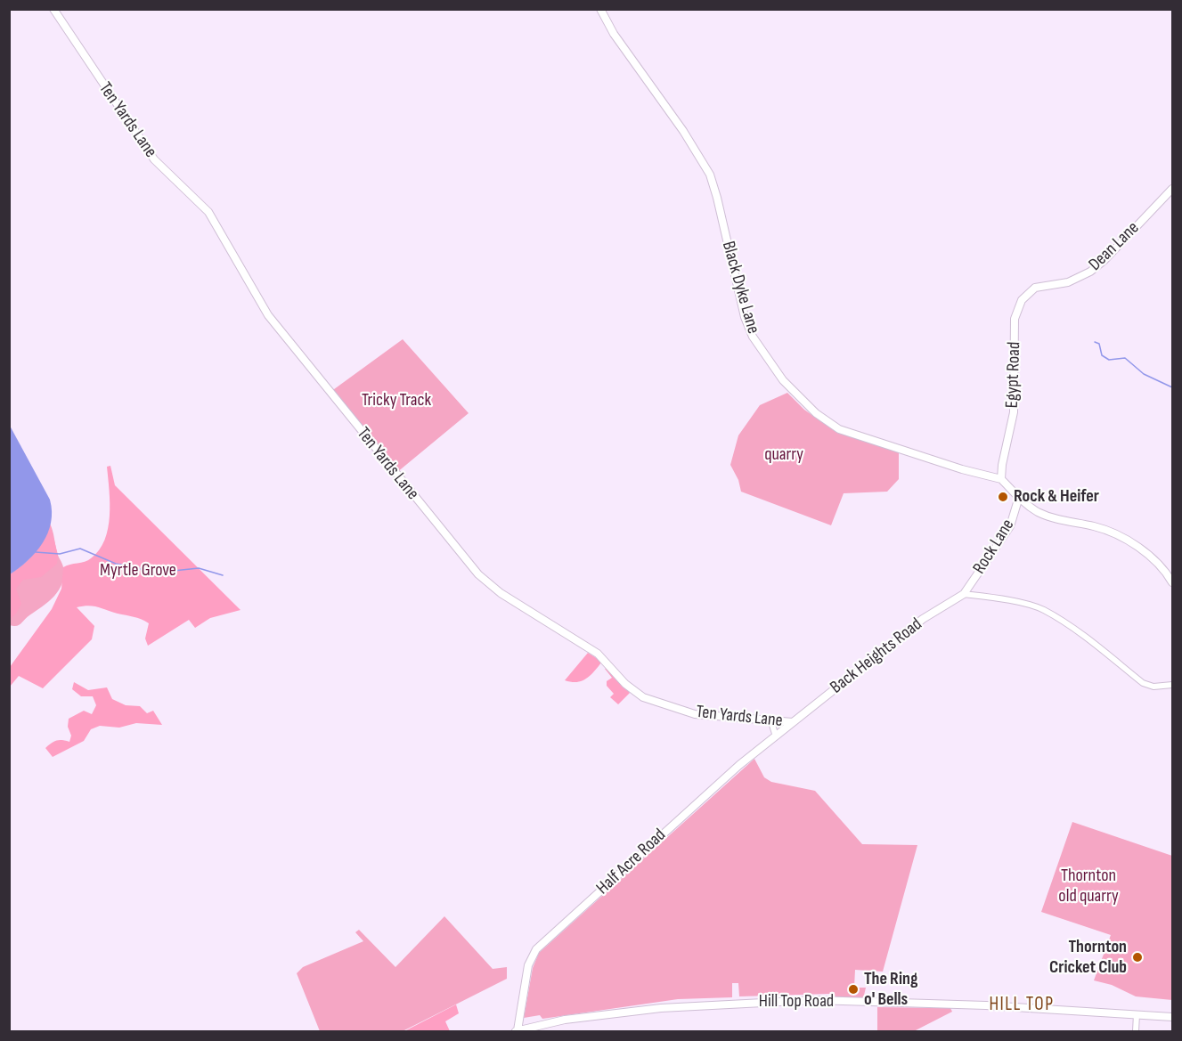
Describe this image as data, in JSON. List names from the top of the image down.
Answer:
{
  "streets": {
    "street": [
      "Ten Yards Lane",
      "Dean Lane",
      "Black Dyke Lane",
      "Egypt Road",
      "Rock Lane",
      "Back Heights Road",
      "Half Acre Road",
      "Hill Top Road"
    ]
  },
  "crossings": [
    ["Ten Yards Lane", "Back Heights Road"],
    ["Ten Yards Lane", "Half Acre Road"],
    ["Dean Lane", "Egypt Road"],
    ["Black Dyke Lane", "Egypt Road"],
    ["Rock Lane", "Back Heights Road"],
    ["Back Heights Road", "Half Acre Road"],
    ["Half Acre Road", "Hill Top Road"]
  ],
  "districts": ["HILL TOP"],
  "parks": [
    "Tricky Track",
    "quarry",
    "Myrtle Grove",
    "Thornton old quarry"
  ],
  "places": ["Rock & Heifer", "Thornton Cricket Club", "The Ring o' Bells"]
}
